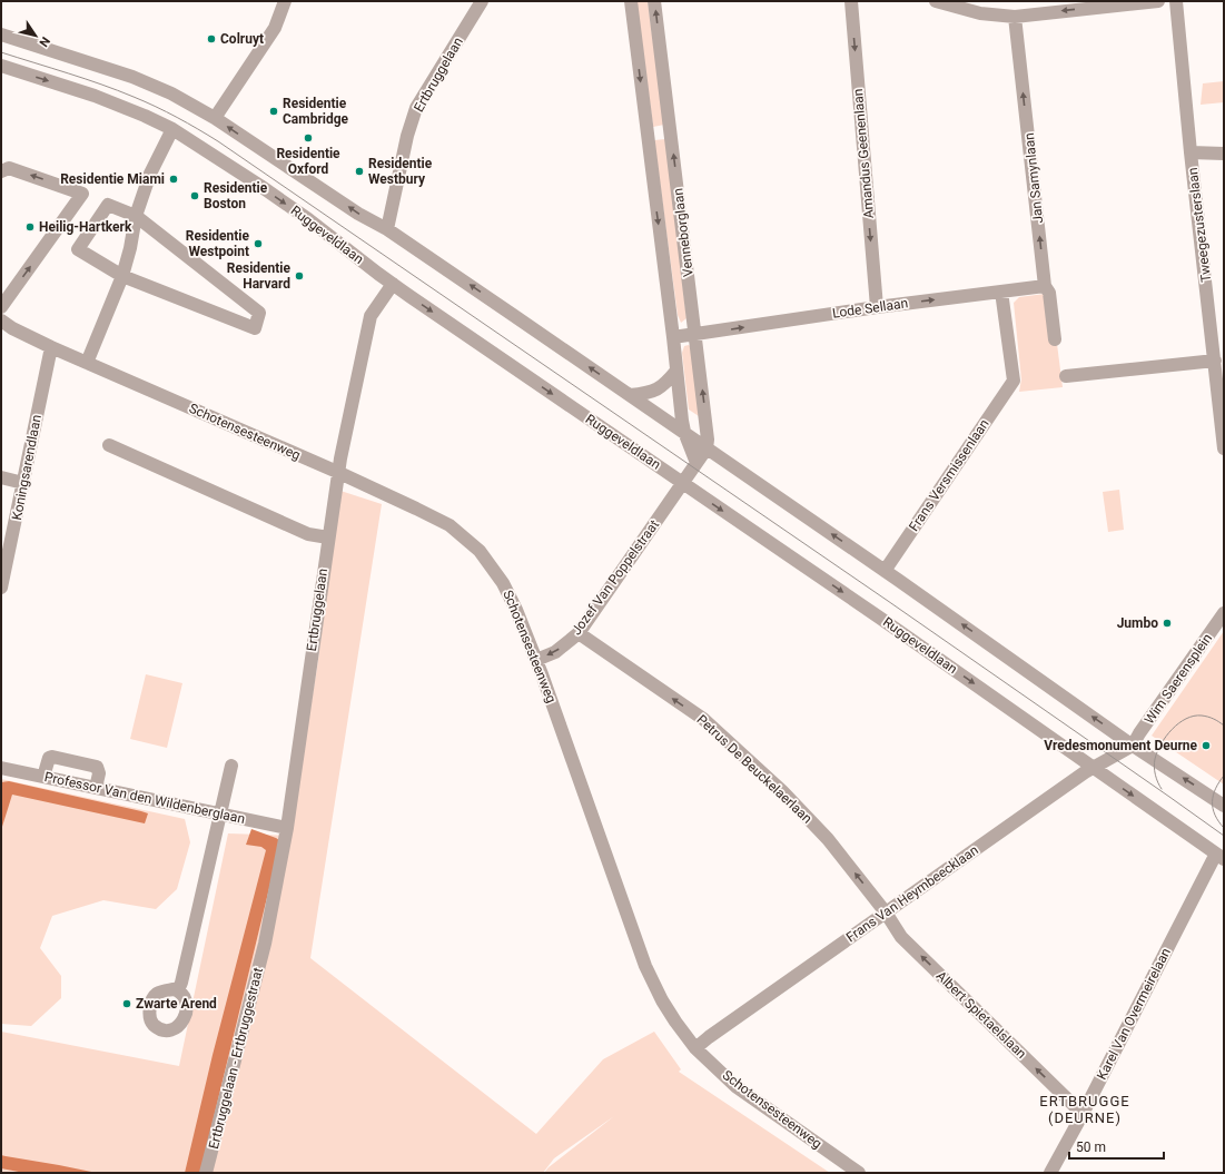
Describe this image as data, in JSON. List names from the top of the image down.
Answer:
{
  "streets": {
    "street": [
      "Ertbruggelaan",
      "Amandus Geenenlaan",
      "Jan Samynlaan",
      "Tweegezusterslaan",
      "Venneborglaan",
      "Ruggeveldlaan",
      "Lode Sellaan",
      "Schotensesteenweg",
      "Koningsarendlaan",
      "Frans Versmissenlaan",
      "Jozef Van Poppelstraat",
      "Wim Saerensplein",
      "Petrus De Beuckelaerlaan",
      "Professor Van den Wildenberglaan",
      "Frans Van Heymbeecklaan",
      "Karel Van Overmeirelaan",
      "Albert Spietaelslaan",
      "Ertbruggelaan - Ertbruggestraat"
    ]
  },
  "crossings": [
    ["Ertbruggelaan", "Ruggeveldlaan"],
    ["Ertbruggelaan", "Schotensesteenweg"],
    ["Ertbruggelaan", "Professor Van den Wildenberglaan"],
    ["Ertbruggelaan", "Ertbruggelaan - Ertbruggestraat"],
    ["Amandus Geenenlaan", "Lode Sellaan"],
    ["Jan Samynlaan", "Lode Sellaan"],
    ["Venneborglaan", "Lode Sellaan"],
    ["Ruggeveldlaan", "Jozef Van Poppelstraat"],
    ["Ruggeveldlaan", "Frans Van Heymbeecklaan"],
    ["Ruggeveldlaan", "Karel Van Overmeirelaan"],
    ["Lode Sellaan", "Frans Versmissenlaan"],
    ["Schotensesteenweg", "Koningsarendlaan"],
    ["Schotensesteenweg", "Jozef Van Poppelstraat"],
    ["Schotensesteenweg", "Frans Van Heymbeecklaan"],
    ["Jozef Van Poppelstraat", "Petrus De Beuckelaerlaan"],
    ["Wim Saerensplein", "Frans Van Heymbeecklaan"],
    ["Petrus De Beuckelaerlaan", "Frans Van Heymbeecklaan"],
    ["Petrus De Beuckelaerlaan", "Albert Spietaelslaan"],
    ["Frans Van Heymbeecklaan", "Albert Spietaelslaan"],
    ["Karel Van Overmeirelaan", "Albert Spietaelslaan"]
  ],
  "one_way": [
    "Amandus Geenenlaan",
    "Jan Samynlaan",
    "Lode Sellaan",
    "Petrus De Beuckelaerlaan",
    "Albert Spietaelslaan"
  ],
  "districts": ["ERTBRUGGE (DEURNE)"],
  "places": [
    "Colruyt",
    "Residentie Cambridge",
    "Residentie Oxford",
    "Residentie Westbury",
    "Residentie Miami",
    "Residentie Boston",
    "Heilig-Hartkerk",
    "Residentie Westpoint",
    "Residentie Harvard",
    "Jumbo",
    "Vredesmonument Deurne",
    "Zwarte Arend"
  ],
  "scale_bar": "50 m",
  "north": "bottom right"
}
